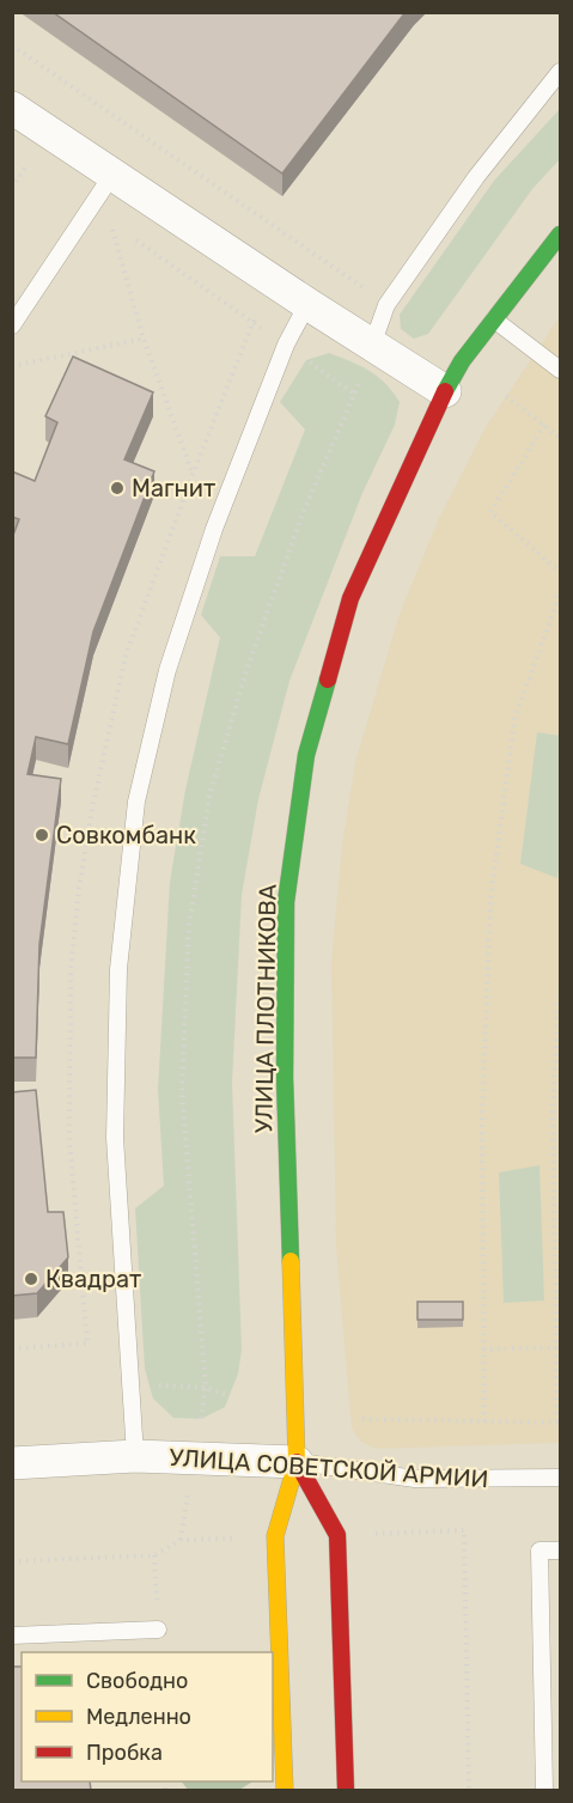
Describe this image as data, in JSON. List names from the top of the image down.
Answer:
{
  "streets": {
    "main road": ["УЛИЦА ПЛОТНИКОВА"],
    "street": ["УЛИЦА СОВЕТСКОЙ АРМИИ"]
  },
  "crossings": [
    ["УЛИЦА ПЛОТНИКОВА", "УЛИЦА СОВЕТСКОЙ АРМИИ"]
  ],
  "places": ["Магнит", "Совкомбанк", "Квадрат"],
  "legend": ["Свободно", "Медленно", "Пробка"]
}
